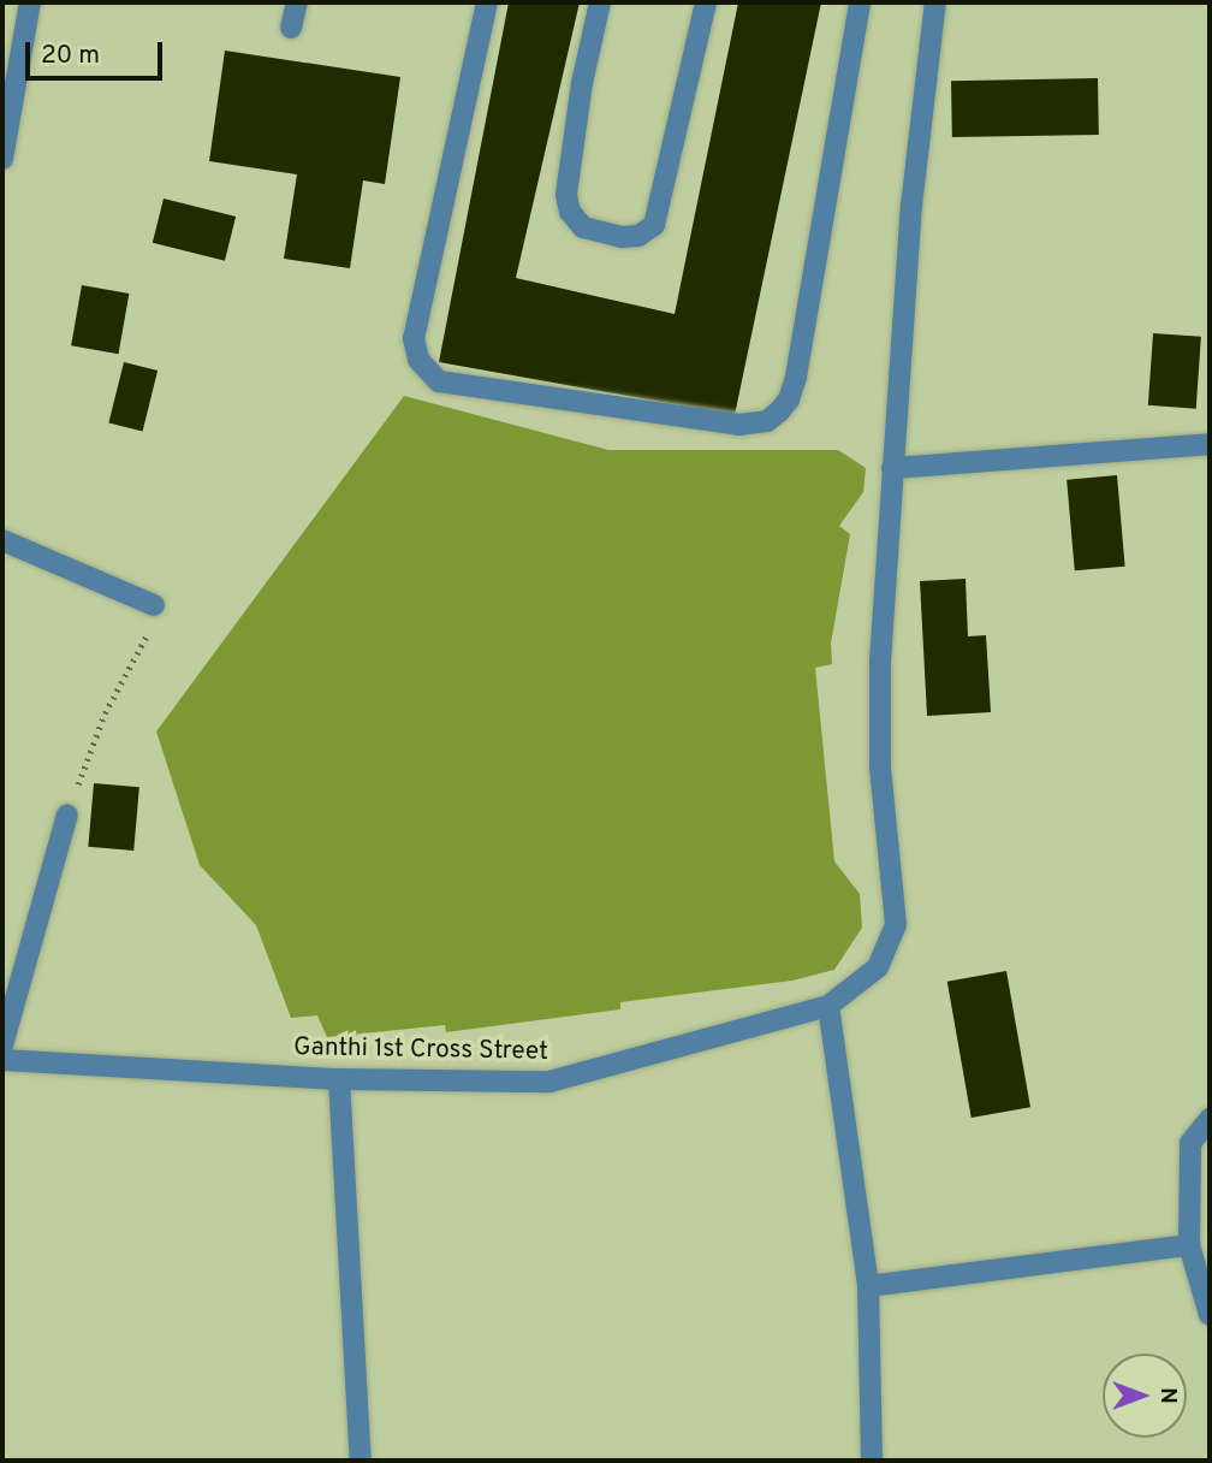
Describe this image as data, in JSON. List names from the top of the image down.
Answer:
{
  "streets": {
    "street": ["Ganthi 1st Cross Street"]
  },
  "scale_bar": "20 m",
  "north": "right"
}
